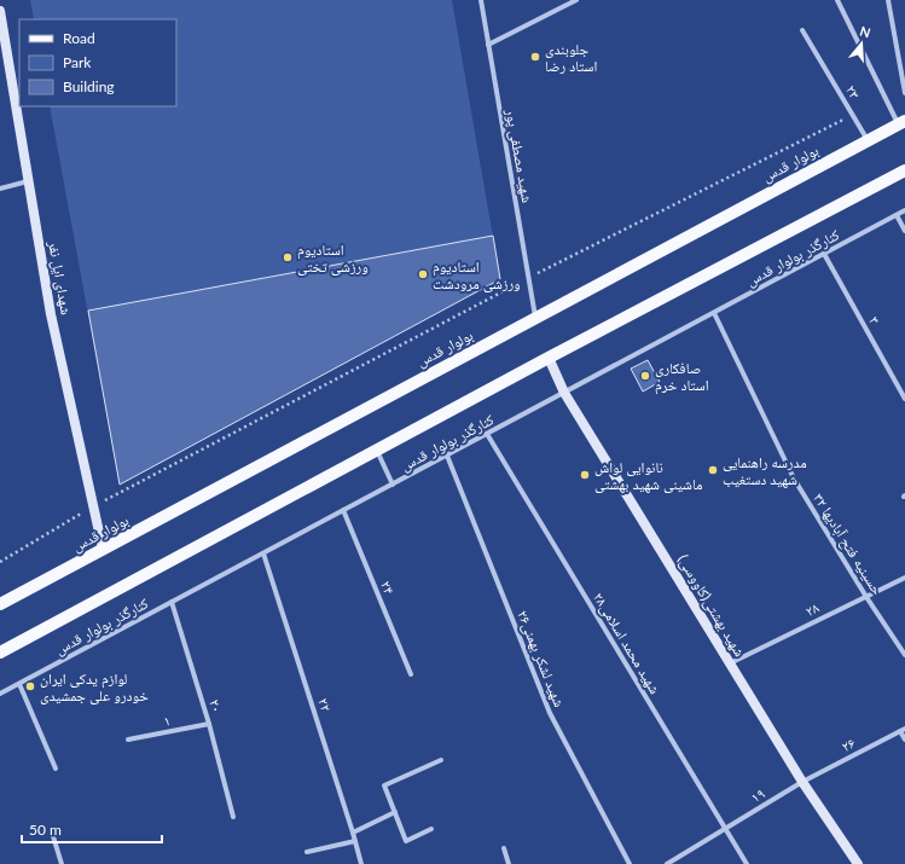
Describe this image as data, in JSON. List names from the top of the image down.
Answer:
{
  "streets": {
    "main road": ["بولوار قدس"],
    "street": [
      "۲۳",
      "شهید مصطفی پور",
      "کنارگذر بولوار قدس",
      "شهدای ایل نفر",
      "۳",
      "حسینیه فتح آبادیها ۳۲",
      "۲۴",
      "شهید بهشتی(کاووسی)",
      "۲۸",
      "شهید محمد اسلامی۲۸",
      "شهید لشکر بهمنی۲۶",
      "۲۲",
      "۲۰",
      "۱",
      "۲۶",
      "۱۹"
    ]
  },
  "crossings": [
    ["۲۳", "بولوار قدس"],
    ["شهید مصطفی پور", "بولوار قدس"],
    ["بولوار قدس", "شهدای ایل نفر"],
    ["کنارگذر بولوار قدس", "۳"],
    ["کنارگذر بولوار قدس", "حسینیه فتح آبادیها ۳۲"],
    ["کنارگذر بولوار قدس", "۲۴"],
    ["کنارگذر بولوار قدس", "شهید بهشتی(کاووسی)"],
    ["کنارگذر بولوار قدس", "شهید محمد اسلامی۲۸"],
    ["کنارگذر بولوار قدس", "شهید لشکر بهمنی۲۶"],
    ["کنارگذر بولوار قدس", "۲۲"],
    ["کنارگذر بولوار قدس", "۲۰"],
    ["حسینیه فتح آبادیها ۳۲", "۲۸"],
    ["شهید بهشتی(کاووسی)", "۲۸"],
    ["شهید بهشتی(کاووسی)", "۲۶"],
    ["شهید بهشتی(کاووسی)", "۱۹"],
    ["شهید محمد اسلامی۲۸", "۱۹"],
    ["۲۰", "۱"],
    ["۲۶", "۱۹"]
  ],
  "places": [
    "جلوبندی استاد رضا",
    "استادیوم ورزشی تختی",
    "استادیوم ورزشی مرودشت",
    "صافکاری استاد خرم",
    "مدرسه راهنمایی شهید دستغیب",
    "نانوایی لواش ماشینی شهید بهشتی",
    "لوازم یدکی ایران خودرو علی جمشیدی"
  ],
  "legend": ["Road", "Park", "Building"],
  "scale_bar": "50 m",
  "north": "top"
}
